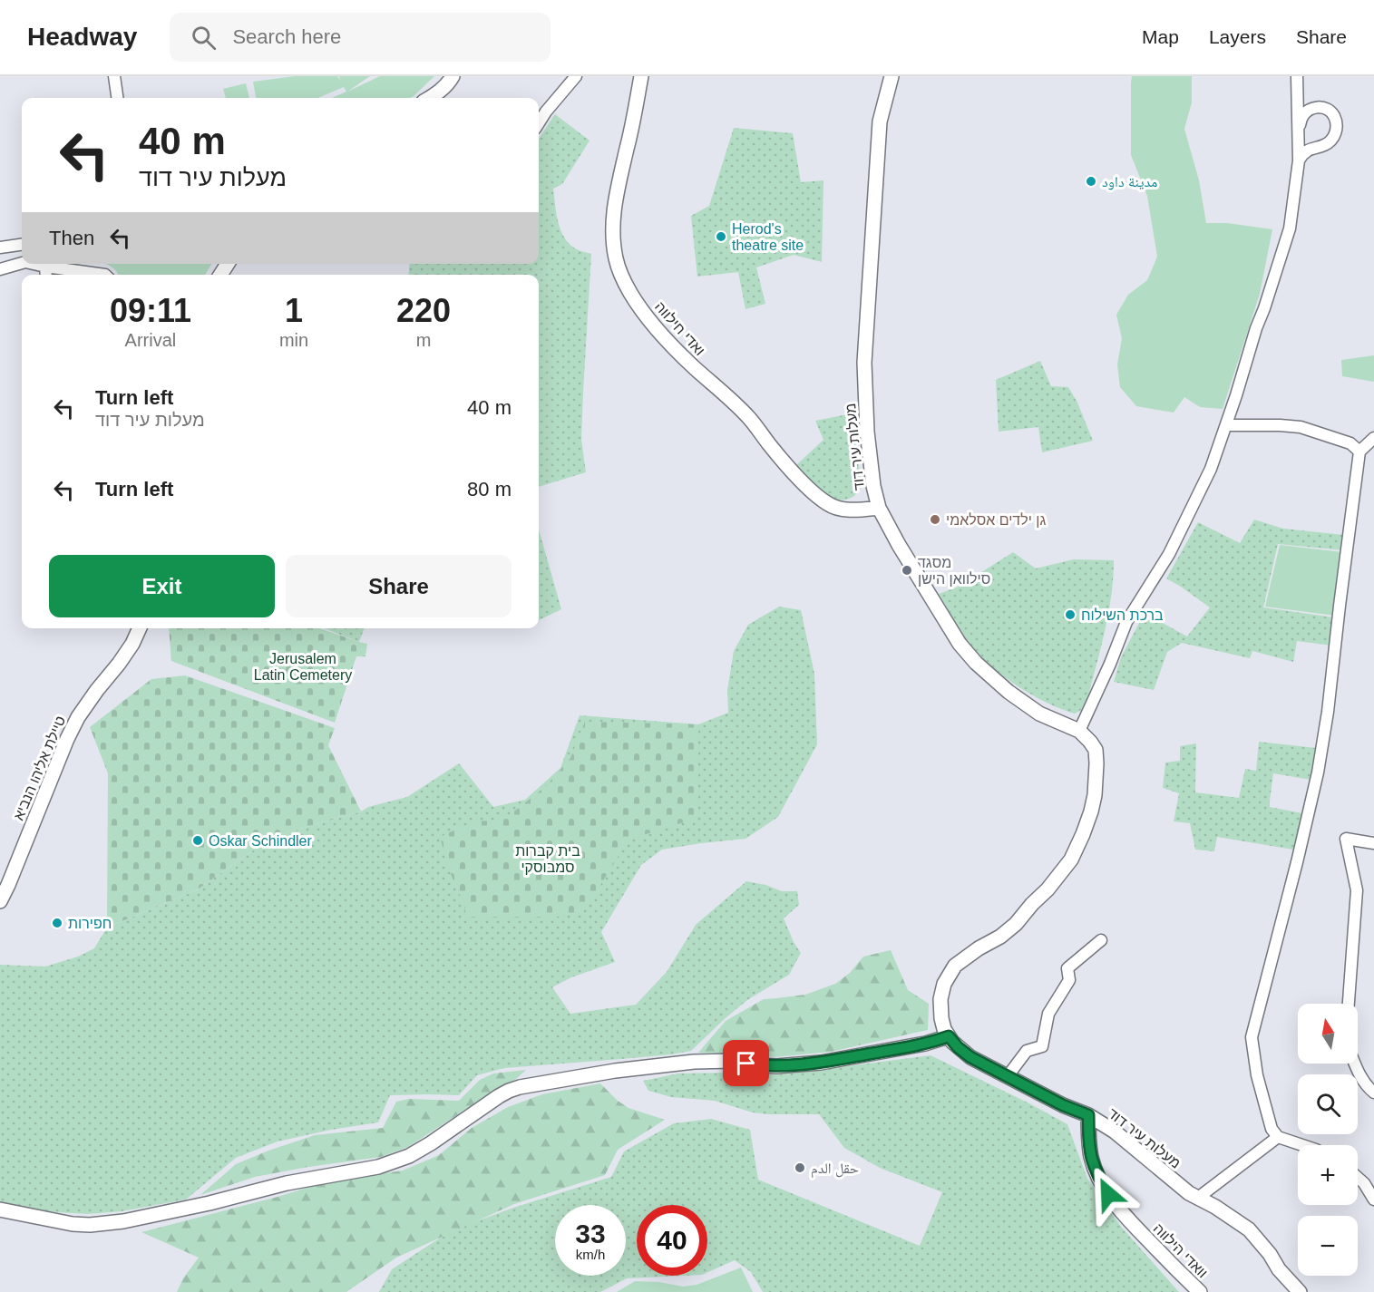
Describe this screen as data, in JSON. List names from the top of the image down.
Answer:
{
  "streets": {
    "street": [
      "ואדי חילווה",
      "מעלות עיר דוד",
      "טיילת אליהו הנביא",
      "וואדי הילווה"
    ]
  },
  "crossings": [
    ["ואדי חילווה", "מעלות עיר דוד"],
    ["מעלות עיר דוד", "וואדי הילווה"]
  ],
  "parks": ["Jerusalem Latin Cemetery", "בית קברות סמבוסקי"],
  "places": [
    "مدينة داود",
    "Herod's theatre site",
    "גן ילדים אסלאמי",
    "מסגד סילוואן הישן",
    "ברכת השילוח",
    "Oskar Schindler",
    "חפירות",
    "حقل الدم"
  ],
  "north": "top",
  "page": {
    "header": "Headway",
    "search": "Search here",
    "nav": ["Map", "Layers", "Share"],
    "turn": ["40 m", "מעלות עיר דוד"],
    "then": "Then",
    "eta": [
      "09:11",
      "Arrival",
      "1",
      "min",
      "220",
      "m"
    ],
    "list": [
      {
        "name": "Turn left",
        "note": "מעלות עיר דוד",
        "value": "40 m"
      },
      {
        "name": "Turn left",
        "value": "80 m"
      }
    ],
    "buttons": ["Exit", "Share"],
    "map_buttons": ["+", "−"],
    "speed": "33 km/h",
    "limit": "40"
  }
}
